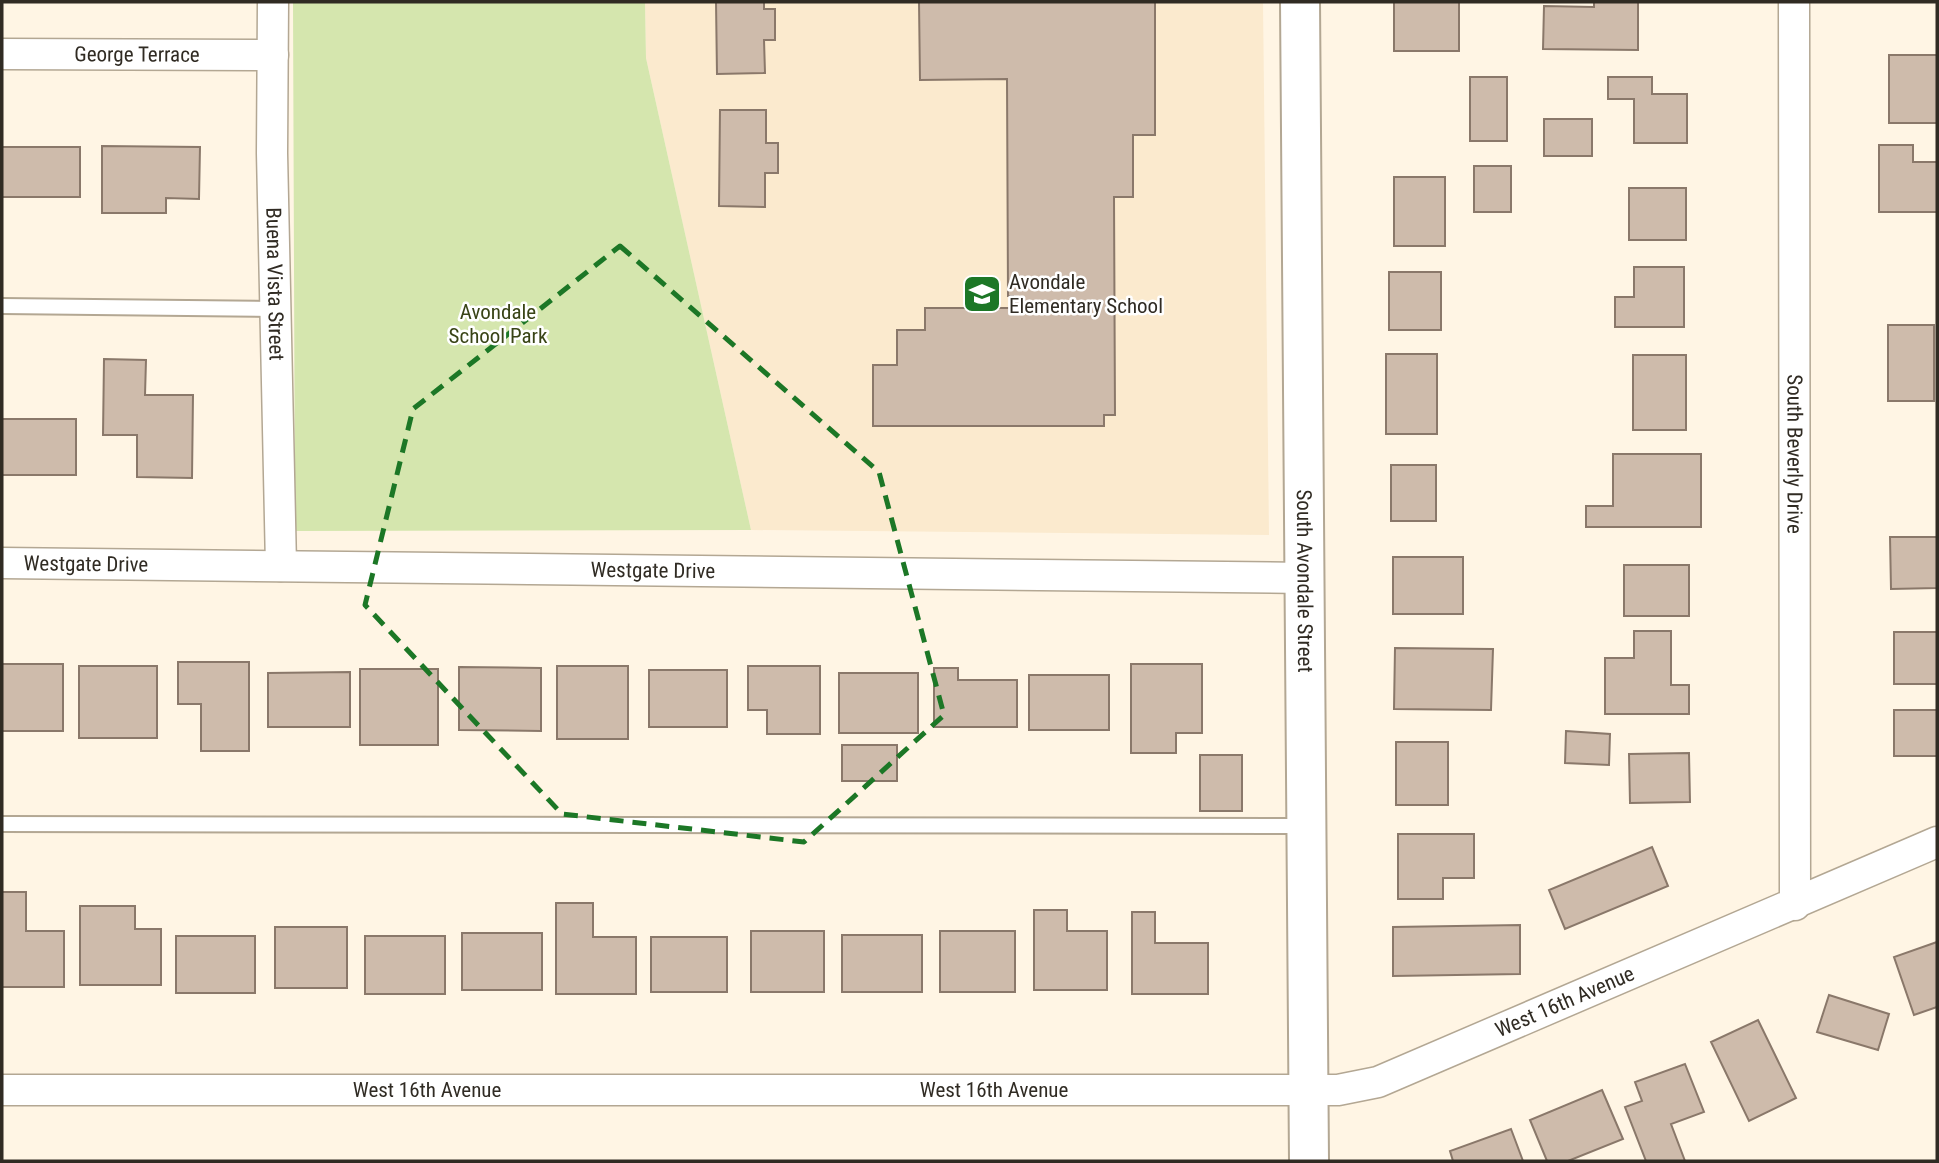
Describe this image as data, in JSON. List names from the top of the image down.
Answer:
{
  "streets": {
    "main road": ["South Avondale Street"],
    "street": [
      "George Terrace",
      "Buena Vista Street",
      "South Beverly Drive",
      "Westgate Drive",
      "West 16th Avenue"
    ]
  },
  "crossings": [
    ["George Terrace", "Buena Vista Street"],
    ["Buena Vista Street", "Westgate Drive"],
    ["South Beverly Drive", "West 16th Avenue"],
    ["Westgate Drive", "South Avondale Street"],
    ["South Avondale Street", "West 16th Avenue"]
  ],
  "parks": ["Avondale School Park"],
  "places": {
    "school or university": ["Avondale Elementary School"]
  }
}
